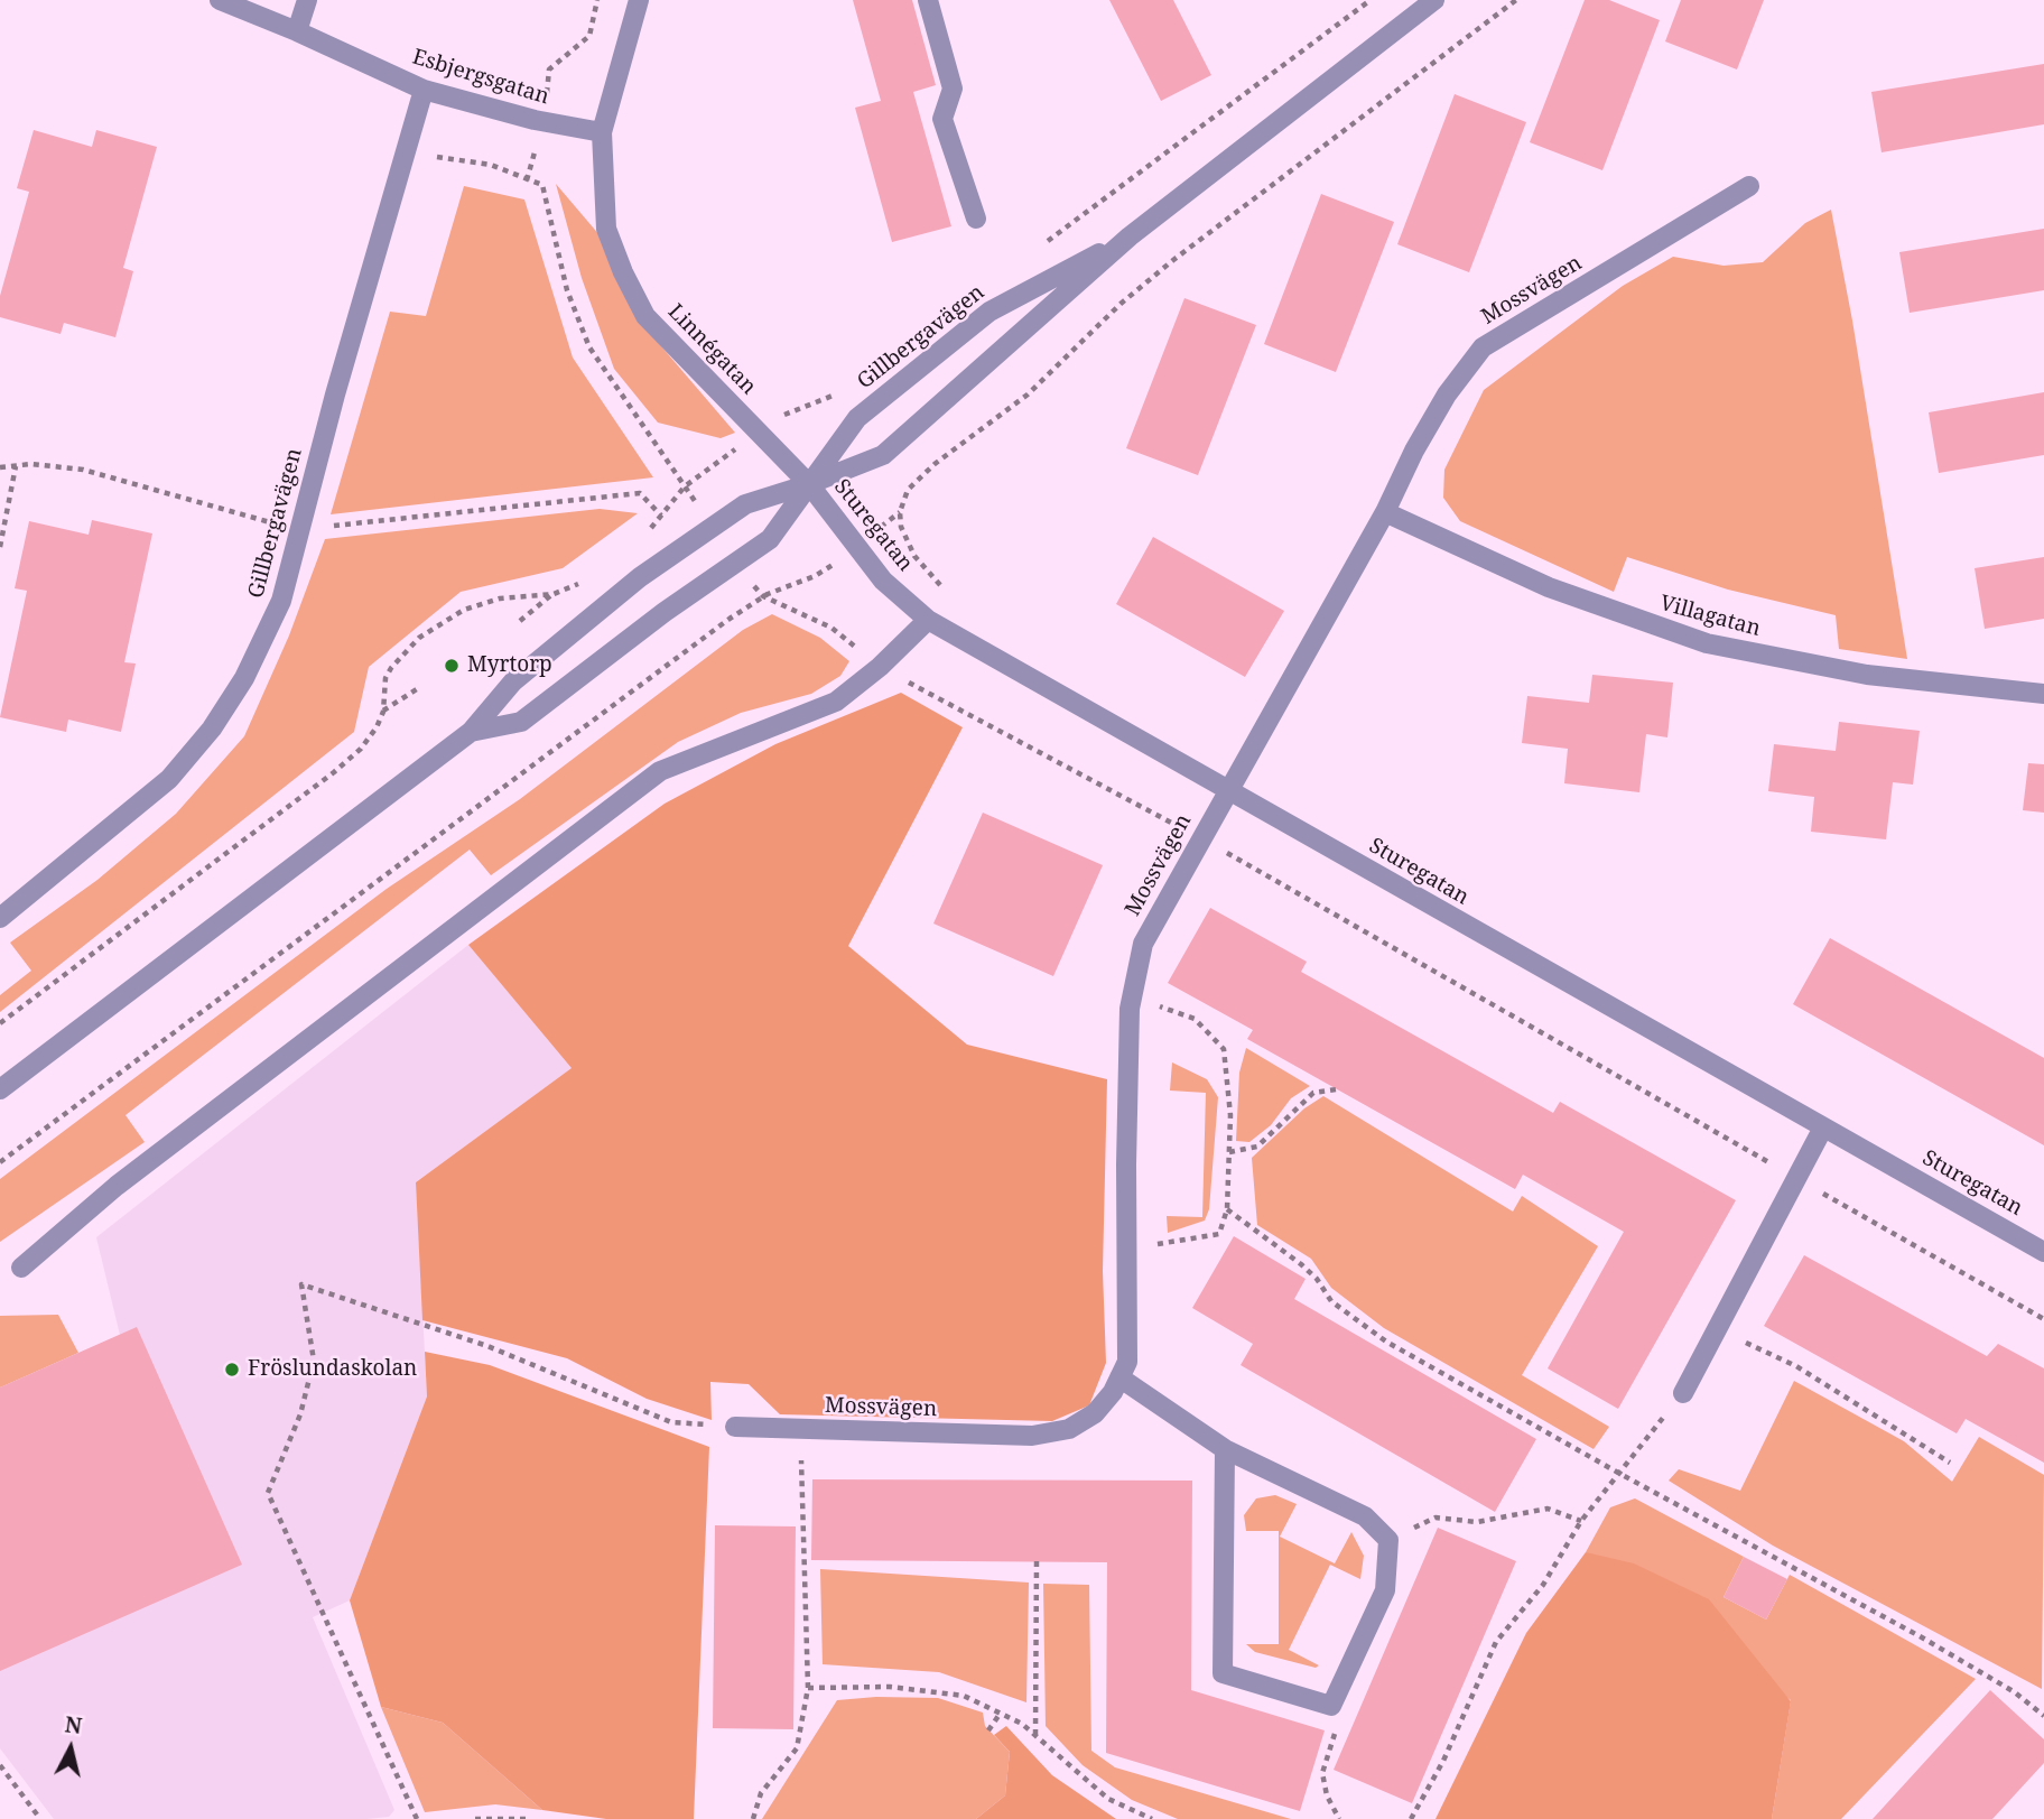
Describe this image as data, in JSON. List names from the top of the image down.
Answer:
{
  "streets": {
    "street": [
      "Esbjergsgatan",
      "Mossvägen",
      "Gillbergavägen",
      "Linnégatan",
      "Sturegatan",
      "Villagatan"
    ]
  },
  "crossings": [
    ["Esbjergsgatan", "Gillbergavägen"],
    ["Esbjergsgatan", "Linnégatan"],
    ["Mossvägen", "Sturegatan"],
    ["Mossvägen", "Villagatan"],
    ["Gillbergavägen", "Linnégatan"],
    ["Gillbergavägen", "Sturegatan"],
    ["Linnégatan", "Sturegatan"]
  ],
  "places": ["Myrtorp", "Fröslundaskolan"],
  "north": "top"
}
